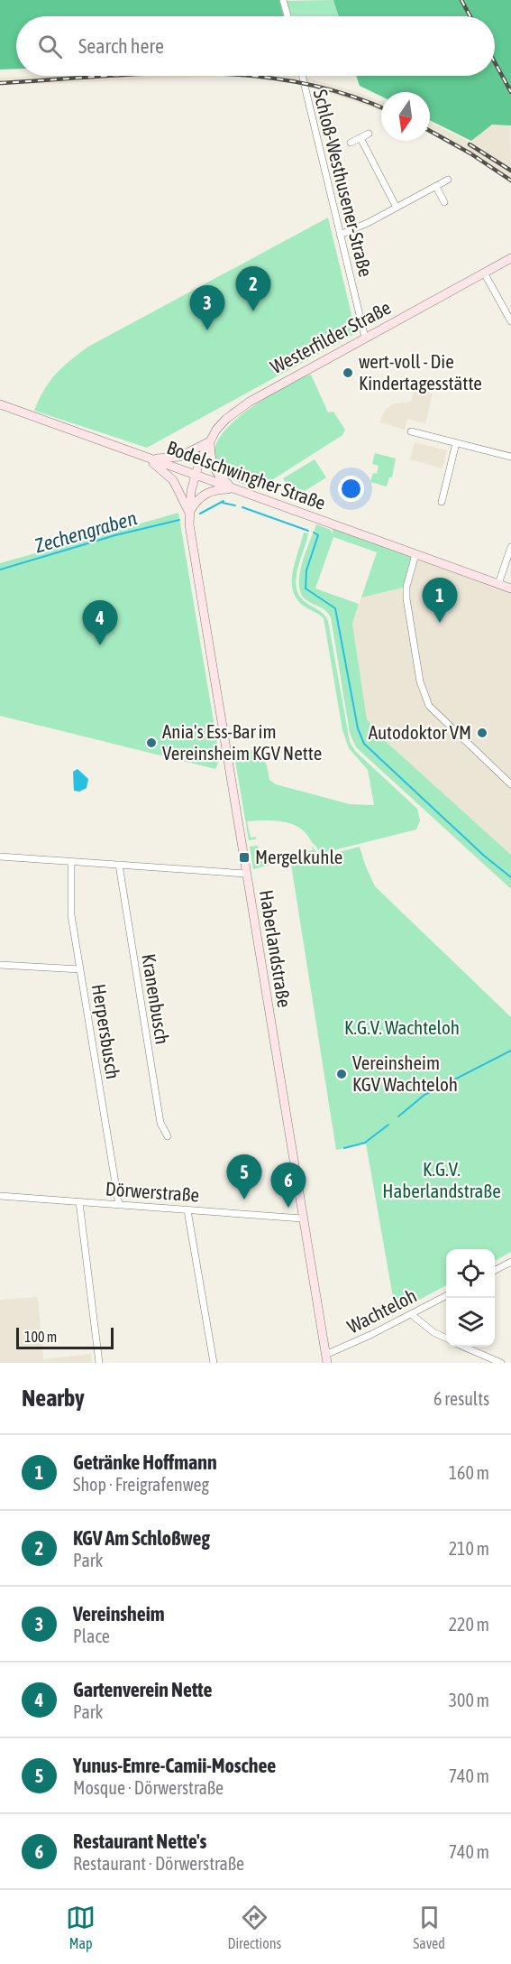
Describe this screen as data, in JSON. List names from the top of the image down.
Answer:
{
  "streets": {
    "street": [
      "Schloß-Westhusener-Straße",
      "Westerfilder Straße",
      "Bodelschwingher Straße",
      "Haberlandstraße",
      "Kranenbusch",
      "Herpersbusch",
      "Dörwerstraße",
      "Wachteloh"
    ]
  },
  "crossings": [
    ["Schloß-Westhusener-Straße", "Westerfilder Straße"],
    ["Westerfilder Straße", "Bodelschwingher Straße"],
    ["Westerfilder Straße", "Haberlandstraße"],
    ["Bodelschwingher Straße", "Haberlandstraße"],
    ["Haberlandstraße", "Dörwerstraße"],
    ["Haberlandstraße", "Wachteloh"],
    ["Herpersbusch", "Dörwerstraße"]
  ],
  "water": ["Zechengraben"],
  "parks": ["K.G.V. Wachteloh", "K.G.V. Haberlandstraße"],
  "places": {
    "other": [
      "wert-voll - Die Kindertagesstätte",
      "Autodoktor VM",
      "Ania's Ess-Bar im Vereinsheim KGV Nette",
      "Vereinsheim KGV Wachteloh"
    ],
    "transit": ["Mergelkuhle"]
  },
  "scale_bar": "100 m",
  "north": "bottom",
  "page": {
    "search": "Search here",
    "pins": [
      "2",
      "3",
      "1",
      "4",
      "5",
      "6"
    ],
    "scale": "100 m",
    "heading": ["Nearby", "6 results"],
    "list": [
      {
        "mark": "1",
        "name": "Getränke Hoffmann",
        "note": "Shop · Freigrafenweg",
        "value": "160 m"
      },
      {
        "mark": "2",
        "name": "KGV Am Schloßweg",
        "note": "Park",
        "value": "210 m"
      },
      {
        "mark": "3",
        "name": "Vereinsheim",
        "note": "Place",
        "value": "220 m"
      },
      {
        "mark": "4",
        "name": "Gartenverein Nette",
        "note": "Park",
        "value": "300 m"
      },
      {
        "mark": "5",
        "name": "Yunus-Emre-Camii-Moschee",
        "note": "Mosque · Dörwerstraße",
        "value": "740 m"
      },
      {
        "mark": "6",
        "name": "Restaurant Nette's",
        "note": "Restaurant · Dörwerstraße",
        "value": "740 m"
      }
    ],
    "nav": ["Map", "Directions", "Saved"]
  }
}
